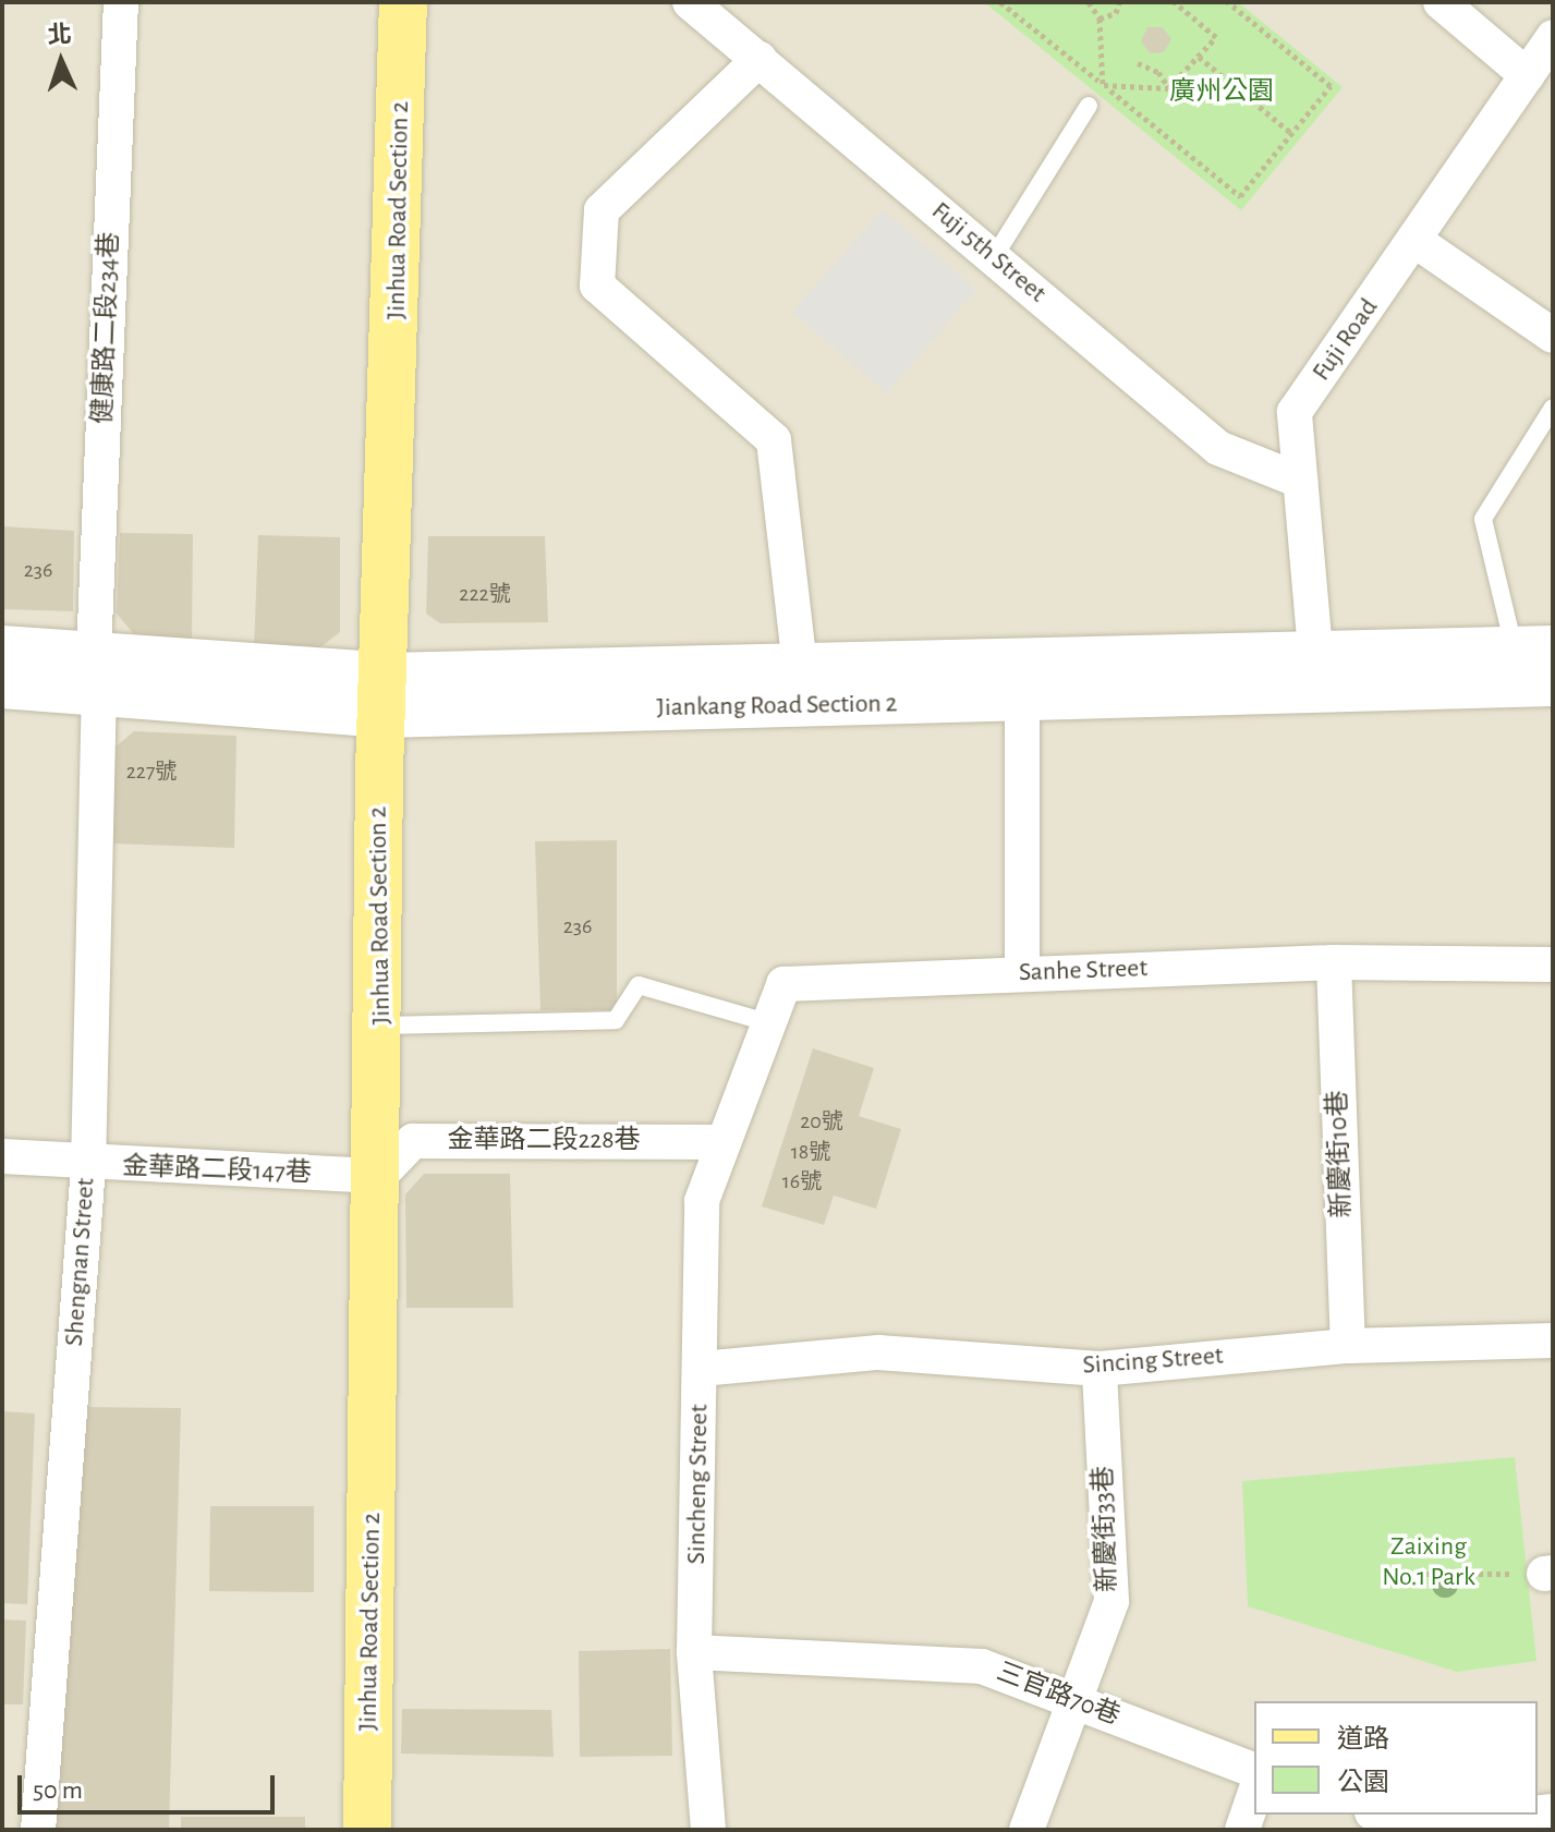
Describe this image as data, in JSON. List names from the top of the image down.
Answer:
{
  "streets": {
    "main road": ["Jinhua Road Section 2"],
    "street": [
      "Fuji 5th Street",
      "健康路二段234巷",
      "Fuji Road",
      "Jiankang Road Section 2",
      "Sanhe Street",
      "金華路二段228巷",
      "新慶街10巷",
      "金華路二段147巷",
      "Shengnan Street",
      "Sincing Street",
      "Sincheng Street",
      "新慶街33巷",
      "三官路70巷"
    ]
  },
  "crossings": [
    ["Jinhua Road Section 2", "Jiankang Road Section 2"],
    ["Jinhua Road Section 2", "金華路二段228巷"],
    ["Jinhua Road Section 2", "金華路二段147巷"],
    ["Fuji 5th Street", "Fuji Road"],
    ["健康路二段234巷", "Jiankang Road Section 2"],
    ["健康路二段234巷", "Shengnan Street"],
    ["Fuji Road", "Jiankang Road Section 2"],
    ["Jiankang Road Section 2", "Shengnan Street"],
    ["Sanhe Street", "金華路二段228巷"],
    ["Sanhe Street", "新慶街10巷"],
    ["Sanhe Street", "Sincheng Street"],
    ["金華路二段228巷", "金華路二段147巷"],
    ["金華路二段228巷", "Sincheng Street"],
    ["新慶街10巷", "Sincing Street"],
    ["金華路二段147巷", "Shengnan Street"],
    ["Sincing Street", "Sincheng Street"],
    ["Sincing Street", "新慶街33巷"],
    ["Sincheng Street", "三官路70巷"],
    ["新慶街33巷", "三官路70巷"]
  ],
  "parks": ["廣州公園", "Zaixing No.1 Park"],
  "house_numbers": [
    "236",
    "222號",
    "227號",
    "236",
    "20號",
    "18號",
    "16號"
  ],
  "legend": ["道路", "公園"],
  "scale_bar": "50 m",
  "north": "top"
}
